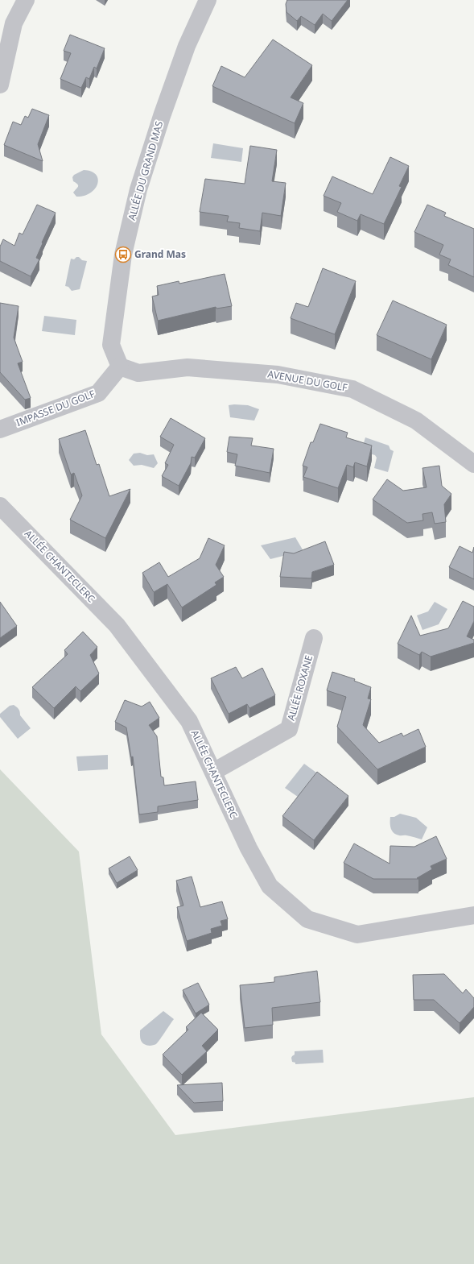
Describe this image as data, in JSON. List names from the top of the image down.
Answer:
{
  "streets": {
    "street": [
      "ALLÉE DU GRAND MAS",
      "AVENUE DU GOLF",
      "IMPASSE DU GOLF",
      "ALLÉE CHANTECLERC",
      "ALLÉE ROXANE"
    ]
  },
  "crossings": [
    ["ALLÉE DU GRAND MAS", "AVENUE DU GOLF"],
    ["ALLÉE DU GRAND MAS", "IMPASSE DU GOLF"],
    ["AVENUE DU GOLF", "IMPASSE DU GOLF"],
    ["ALLÉE CHANTECLERC", "ALLÉE ROXANE"]
  ],
  "places": {
    "bus stop": ["Grand Mas"]
  }
}
